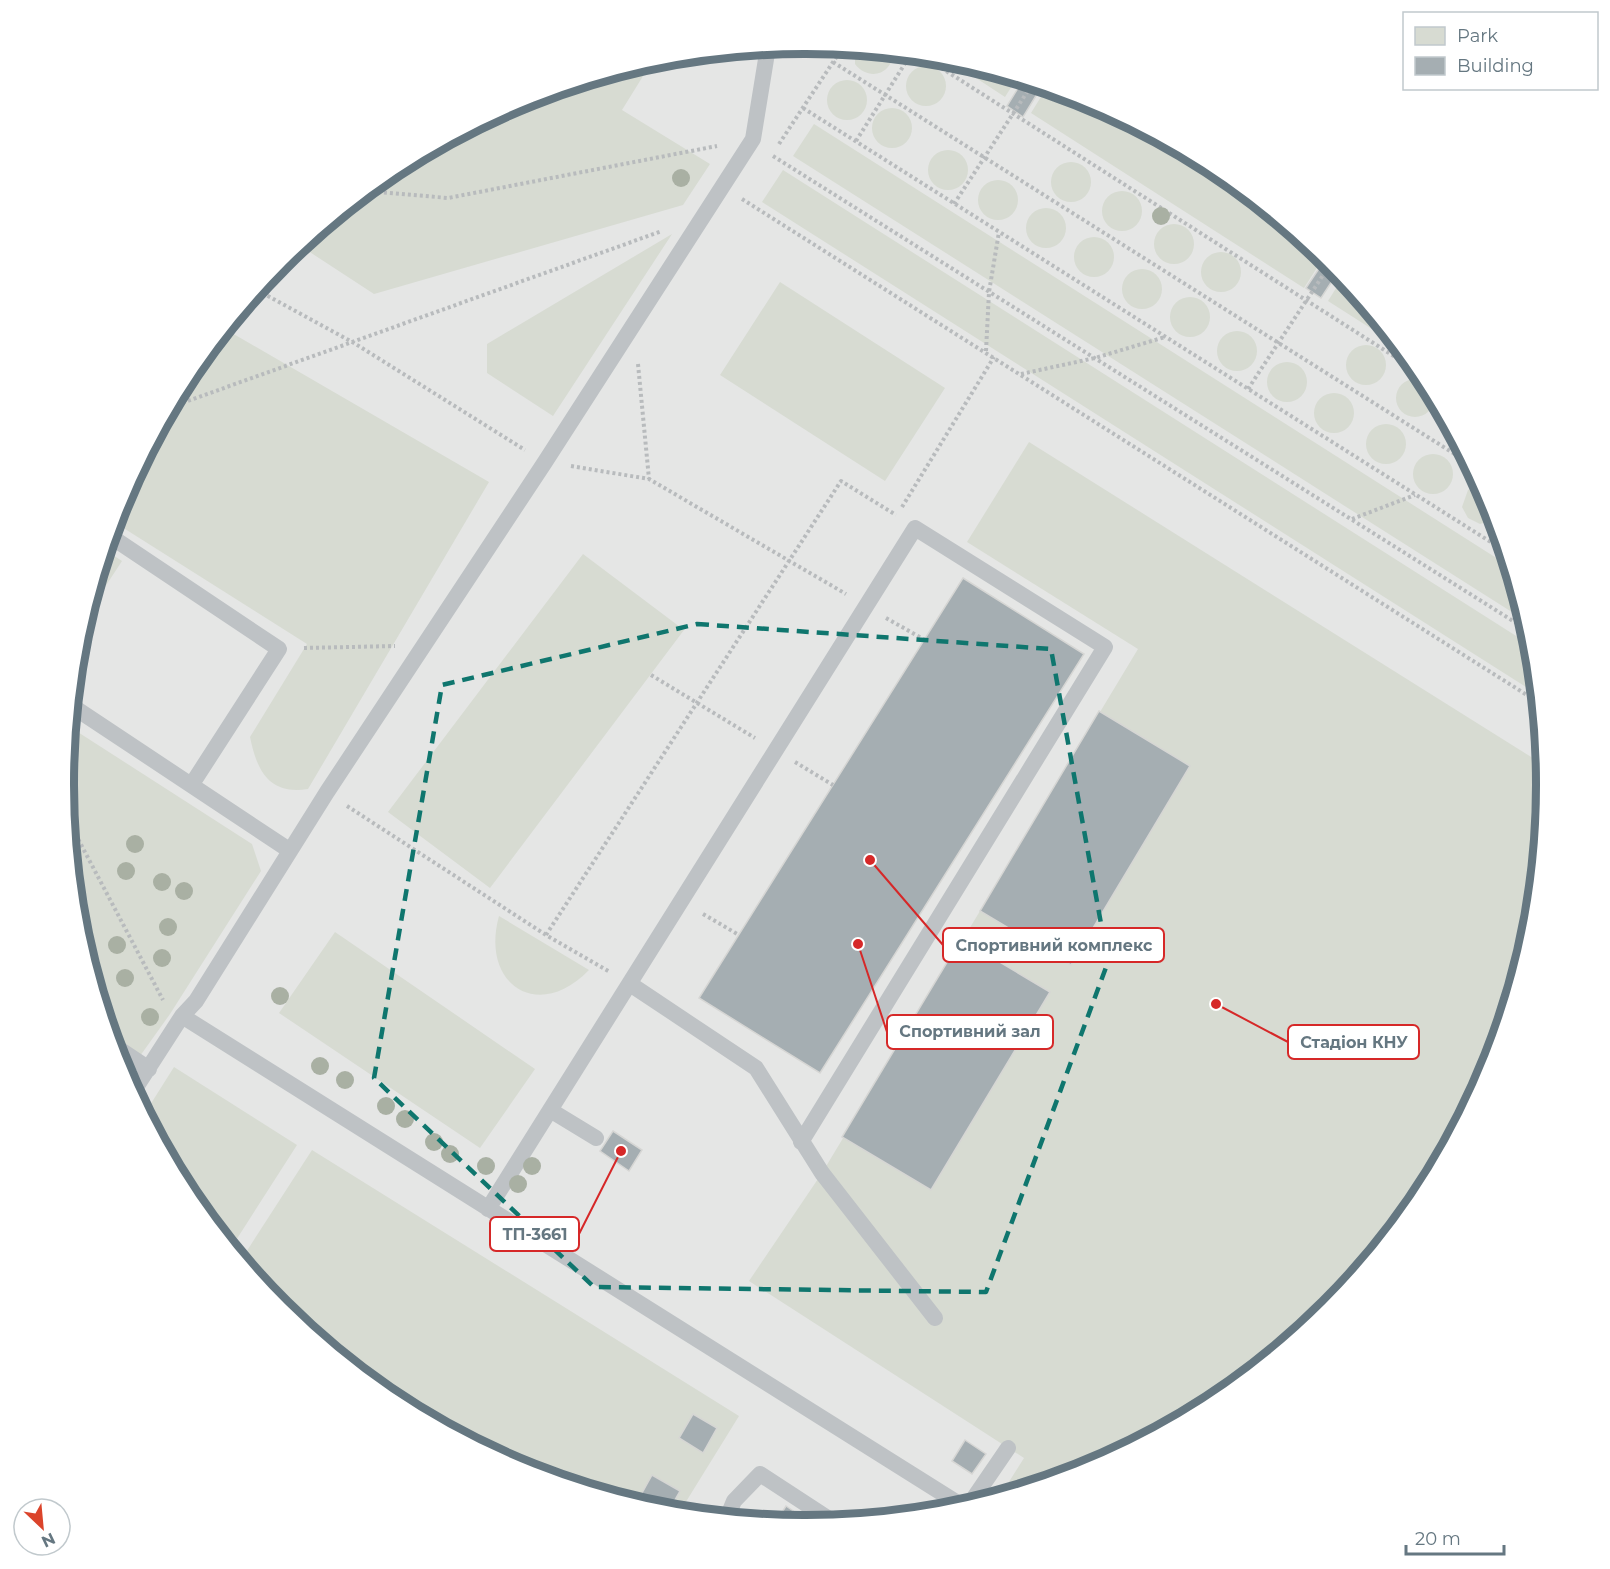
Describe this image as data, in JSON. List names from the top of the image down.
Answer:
{
  "places": [
    "Спортивний комплекс",
    "Спортивний зал",
    "Стадіон КНУ",
    "ТП-3661"
  ],
  "legend": ["Park", "Building"],
  "scale_bar": "20 m",
  "north": "bottom right"
}
